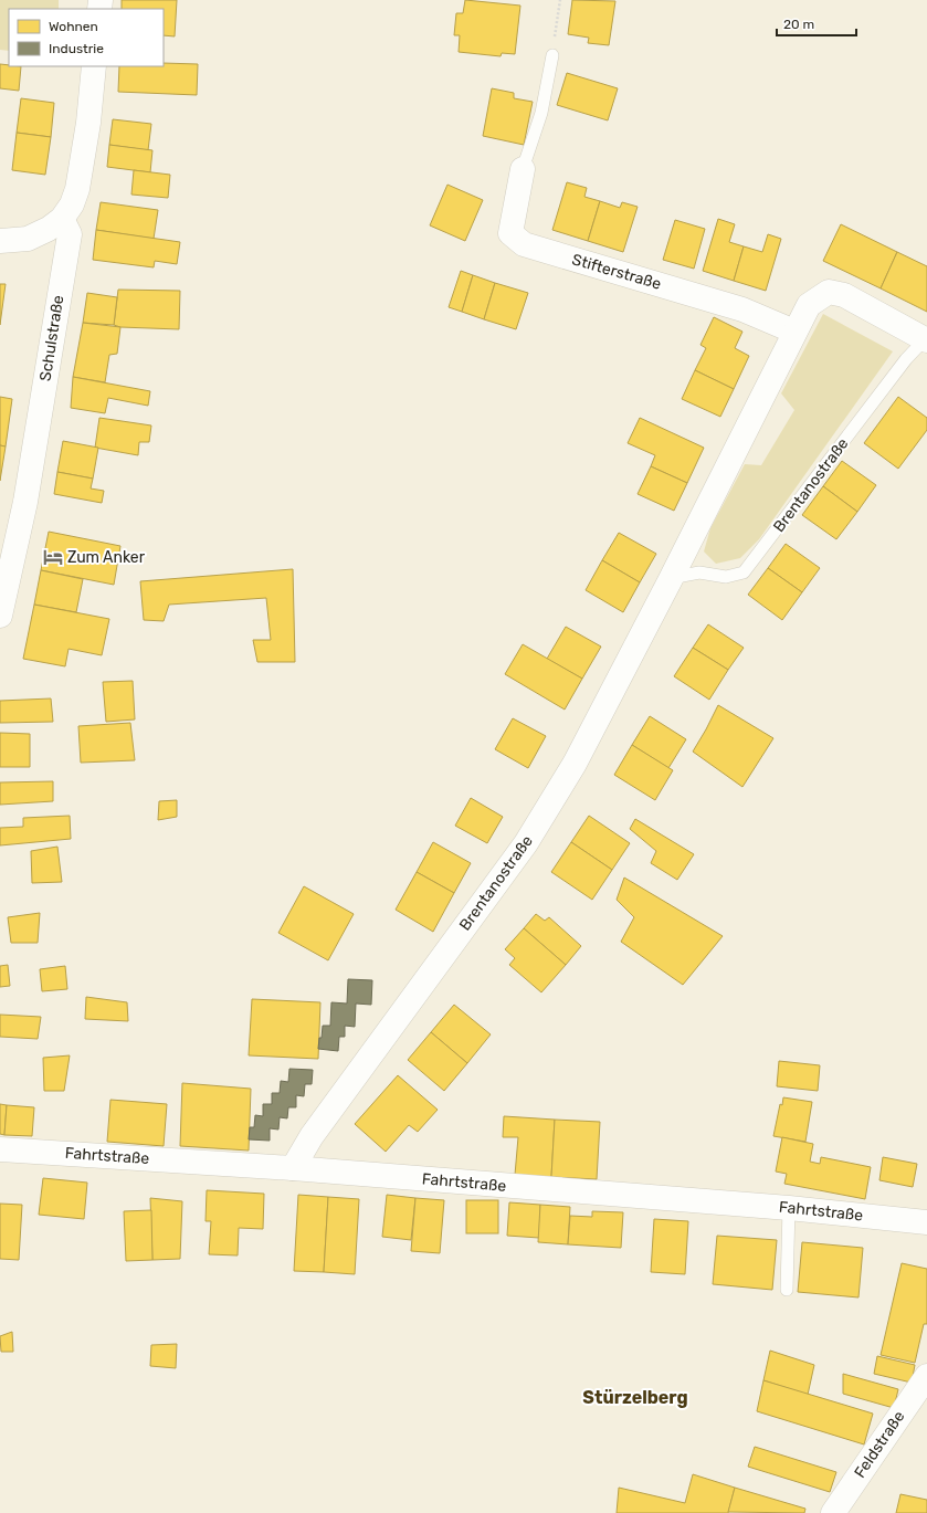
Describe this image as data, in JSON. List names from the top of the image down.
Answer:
{
  "streets": {
    "street": [
      "Stifterstraße",
      "Schulstraße",
      "Brentanostraße",
      "Fahrtstraße",
      "Feldstraße"
    ]
  },
  "crossings": [
    ["Stifterstraße", "Brentanostraße"],
    ["Brentanostraße", "Fahrtstraße"]
  ],
  "districts": ["Stürzelberg"],
  "places": {
    "hotel": ["Zum Anker"]
  },
  "legend": ["Wohnen", "Industrie"],
  "scale_bar": "20 m"
}
